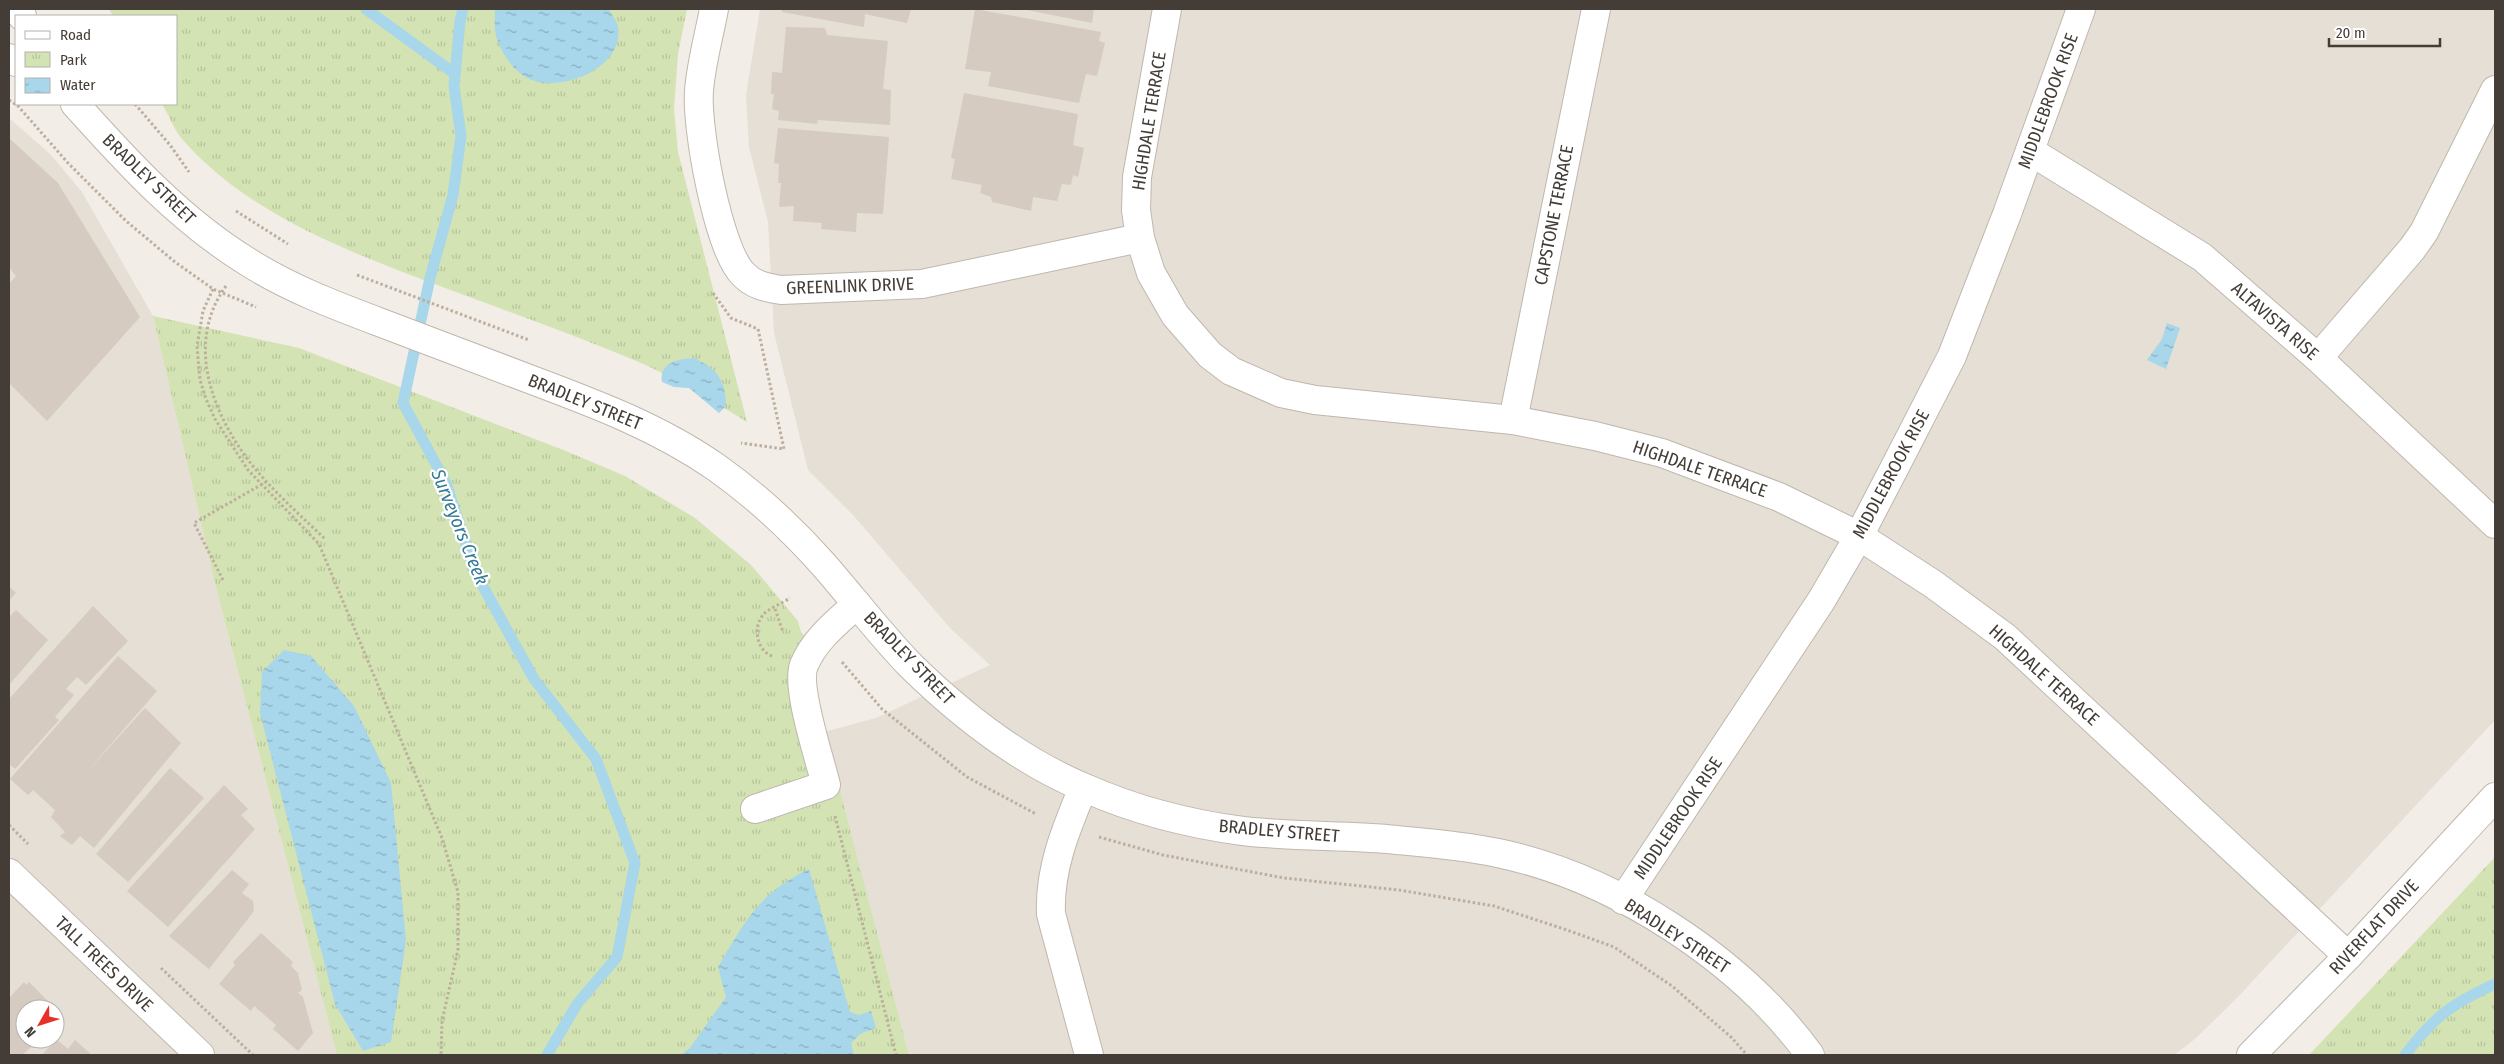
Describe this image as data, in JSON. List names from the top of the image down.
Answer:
{
  "streets": {
    "street": [
      "MIDDLEBROOK RISE",
      "HIGHDALE TERRACE",
      "BRADLEY STREET",
      "CAPSTONE TERRACE",
      "GREENLINK DRIVE",
      "ALTAVISTA RISE",
      "RIVERFLAT DRIVE",
      "TALL TREES DRIVE"
    ]
  },
  "crossings": [
    ["MIDDLEBROOK RISE", "HIGHDALE TERRACE"],
    ["MIDDLEBROOK RISE", "BRADLEY STREET"],
    ["MIDDLEBROOK RISE", "ALTAVISTA RISE"],
    ["HIGHDALE TERRACE", "CAPSTONE TERRACE"],
    ["HIGHDALE TERRACE", "GREENLINK DRIVE"],
    ["HIGHDALE TERRACE", "RIVERFLAT DRIVE"]
  ],
  "water": ["Surveyors Creek"],
  "legend": ["Road", "Park", "Water"],
  "scale_bar": "20 m",
  "north": "bottom left"
}
